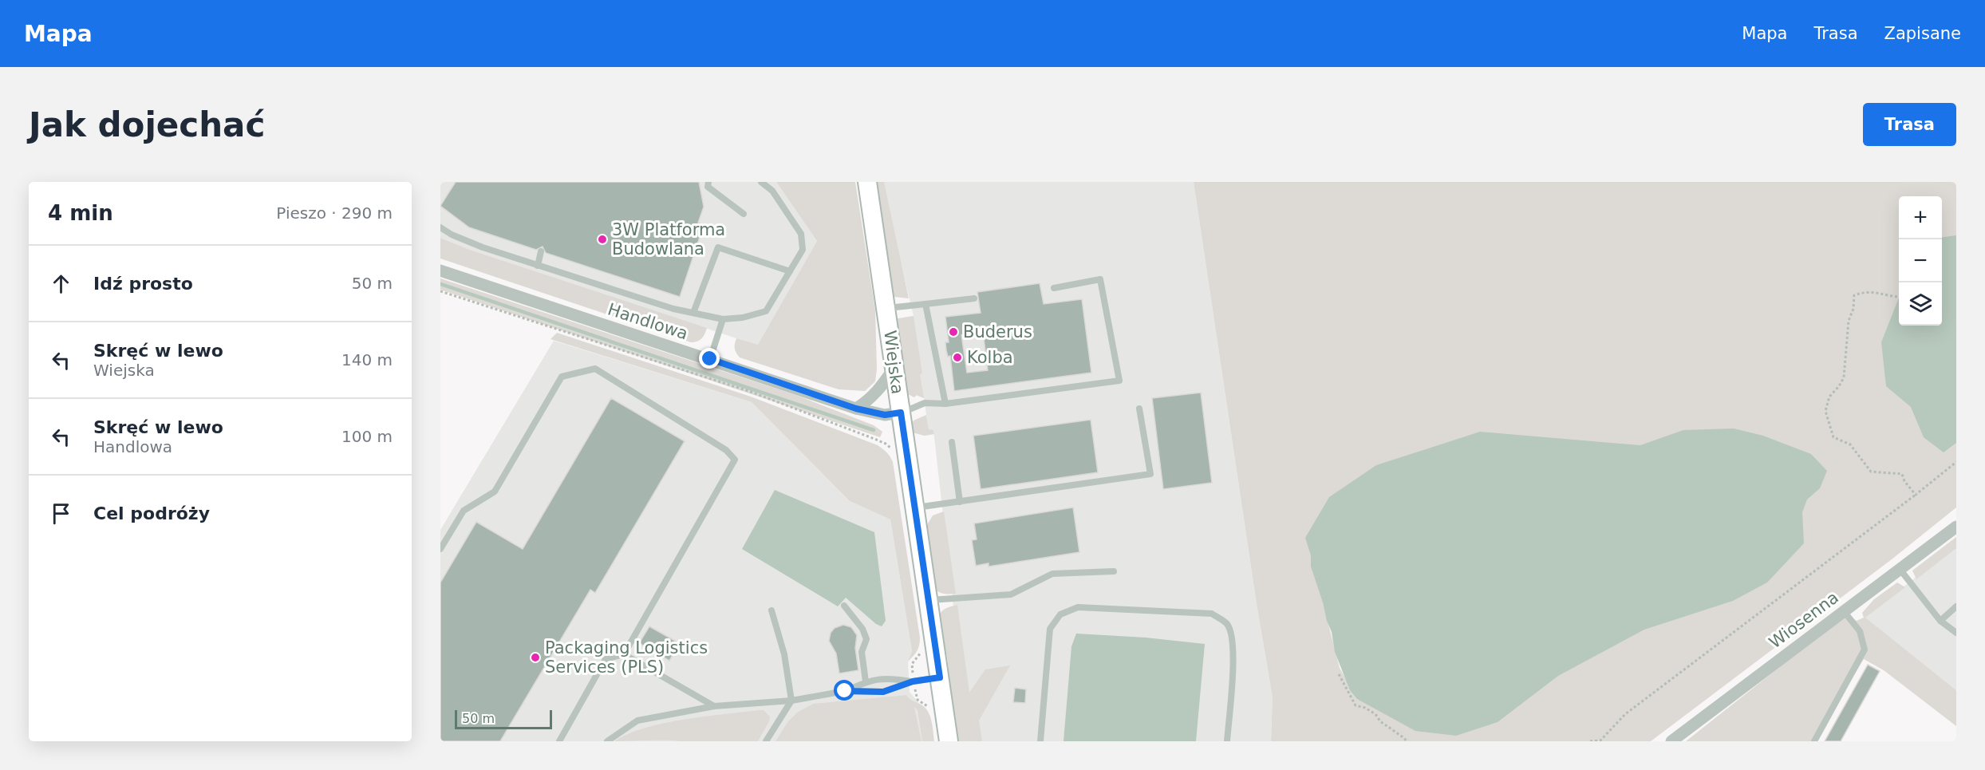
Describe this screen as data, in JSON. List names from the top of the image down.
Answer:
{
  "streets": {
    "street": ["Handlowa", "Wiejska", "Wiosenna"]
  },
  "crossings": [
    ["Handlowa", "Wiejska"]
  ],
  "places": [
    "3W Platforma Budowlana",
    "Buderus",
    "Kolba",
    "Packaging Logistics Services (PLS)"
  ],
  "scale_bar": "50 m",
  "page": {
    "header": "Mapa",
    "nav": ["Mapa", "Trasa", "Zapisane"],
    "buttons": "Trasa",
    "title": "Jak dojechać",
    "heading": ["4 min", "Pieszo · 290 m"],
    "map_buttons": ["+", "−"],
    "list": [
      ["Idź prosto", "50 m"],
      ["Skręć w lewo", "Wiejska", "140 m"],
      ["Skręć w lewo", "Handlowa", "100 m"],
      "Cel podróży"
    ],
    "scale": "50 m"
  }
}
